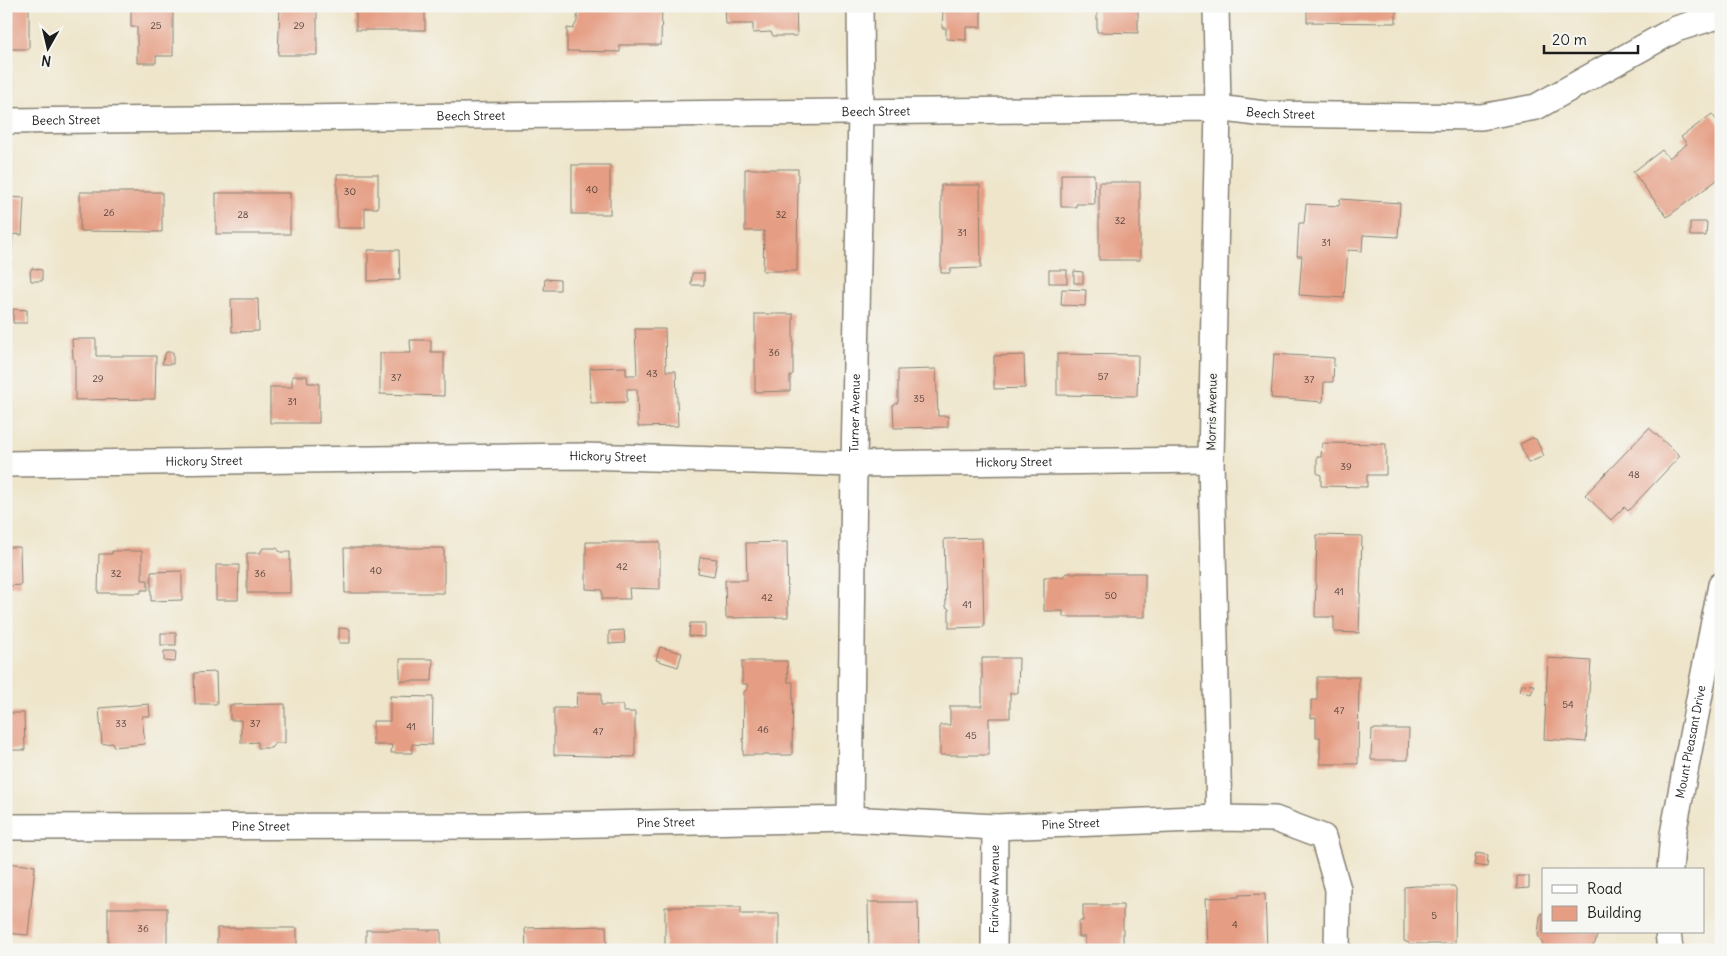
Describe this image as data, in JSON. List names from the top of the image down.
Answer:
{
  "streets": {
    "street": [
      "Beech Street",
      "Morris Avenue",
      "Turner Avenue",
      "Hickory Street",
      "Mount Pleasant Drive",
      "Pine Street",
      "Fairview Avenue"
    ]
  },
  "crossings": [
    ["Beech Street", "Morris Avenue"],
    ["Beech Street", "Turner Avenue"],
    ["Morris Avenue", "Hickory Street"],
    ["Morris Avenue", "Pine Street"],
    ["Turner Avenue", "Hickory Street"],
    ["Turner Avenue", "Pine Street"],
    ["Pine Street", "Fairview Avenue"]
  ],
  "house_numbers": [
    "25",
    "29",
    "40",
    "30",
    "26",
    "28",
    "32",
    "32",
    "31",
    "31",
    "36",
    "43",
    "57",
    "37",
    "29",
    "37",
    "35",
    "31",
    "39",
    "48",
    "42",
    "40",
    "32",
    "36",
    "41",
    "50",
    "42",
    "41",
    "54",
    "47",
    "33",
    "37",
    "41",
    "46",
    "47",
    "45",
    "5",
    "4",
    "36"
  ],
  "legend": ["Road", "Building"],
  "scale_bar": "20 m",
  "north": "bottom"
}
